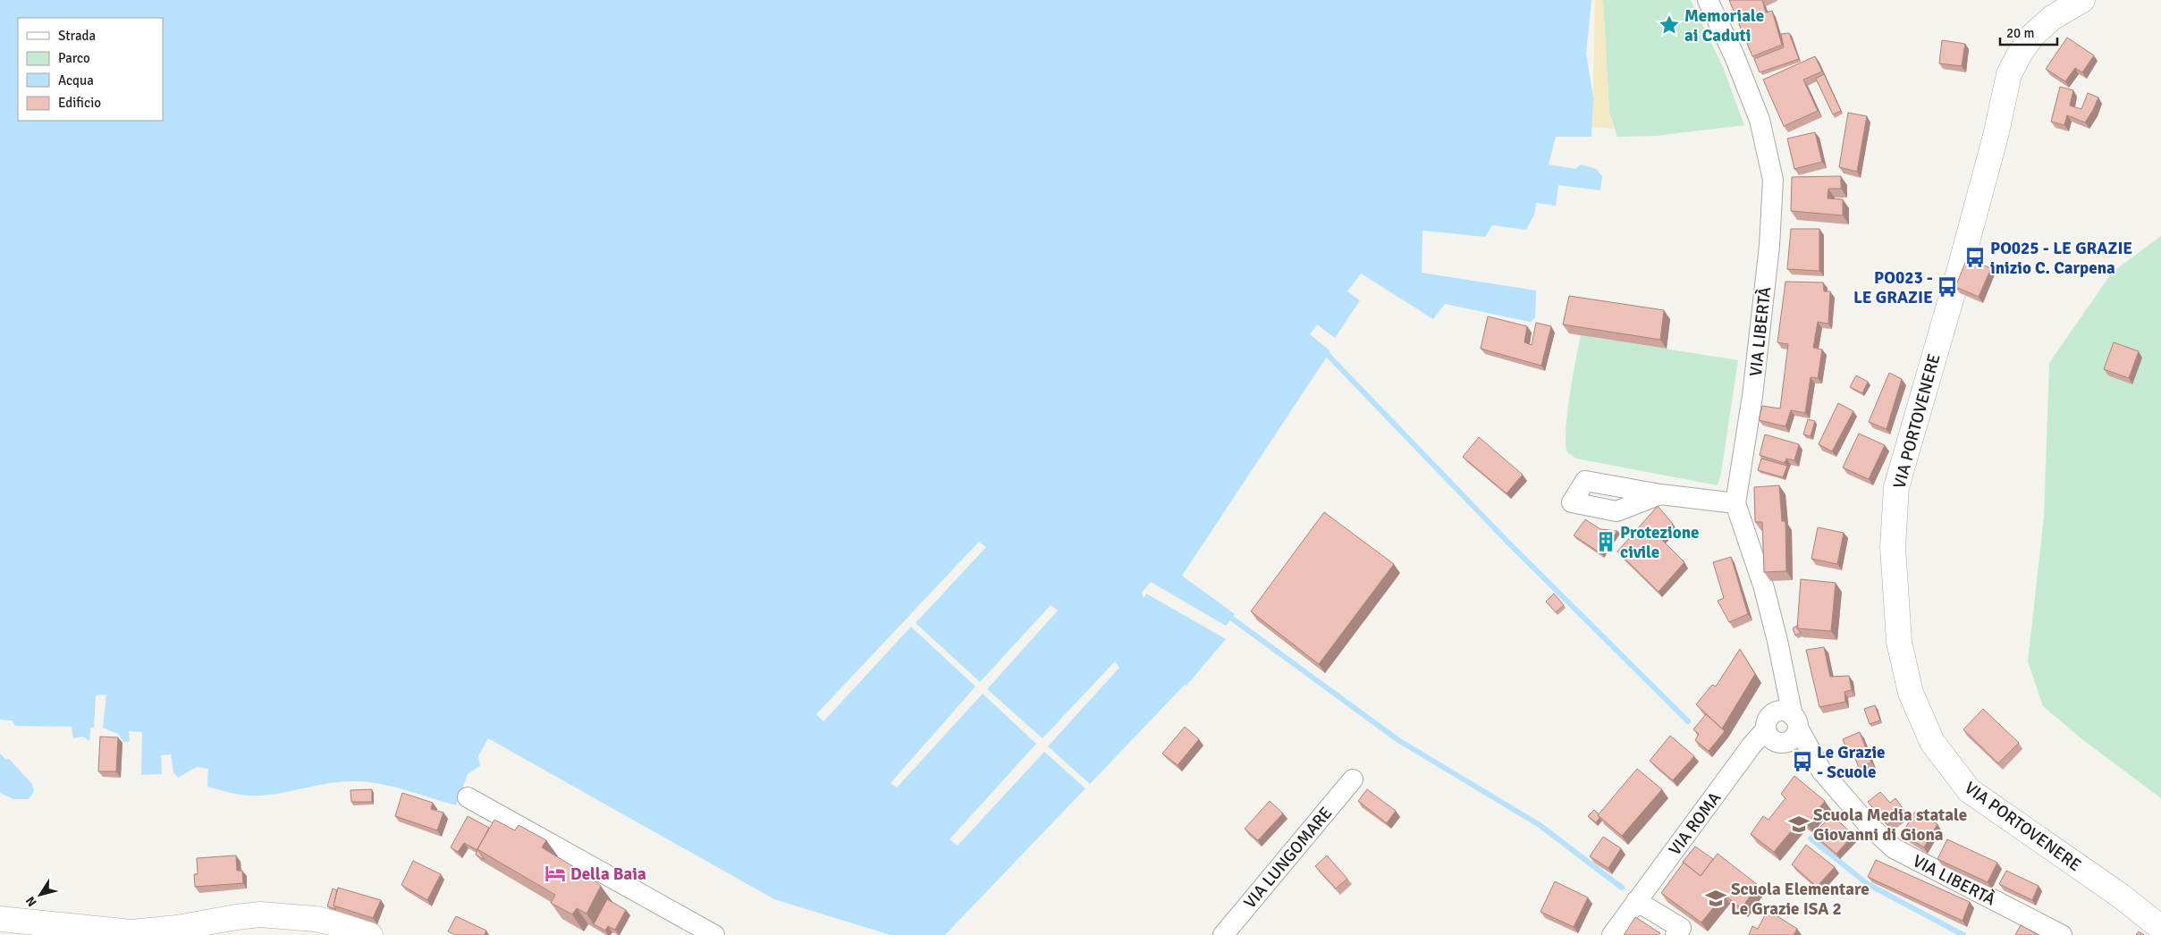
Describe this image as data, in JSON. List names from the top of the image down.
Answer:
{
  "streets": {
    "main road": ["VIA PORTOVENERE"],
    "street": ["VIA LIBERTÀ", "VIA ROMA", "VIA LUNGOMARE"]
  },
  "crossings": [
    ["VIA LIBERTÀ", "VIA ROMA"]
  ],
  "places": {
    "place": ["Memoriale ai Caduti"],
    "bus stop": ["PO025 - LE GRAZIE inizio C. Carpena", "PO023 - LE GRAZIE", "Le Grazie - Scuole"],
    "building": ["Protezione civile"],
    "school or university": ["Scuola Media statale Giovanni di Giona", "Scuola Elementare Le Grazie ISA 2"],
    "hotel": ["Della Baia"]
  },
  "legend": [
    "Strada",
    "Parco",
    "Acqua",
    "Edificio"
  ],
  "scale_bar": "20 m",
  "north": "bottom left"
}
